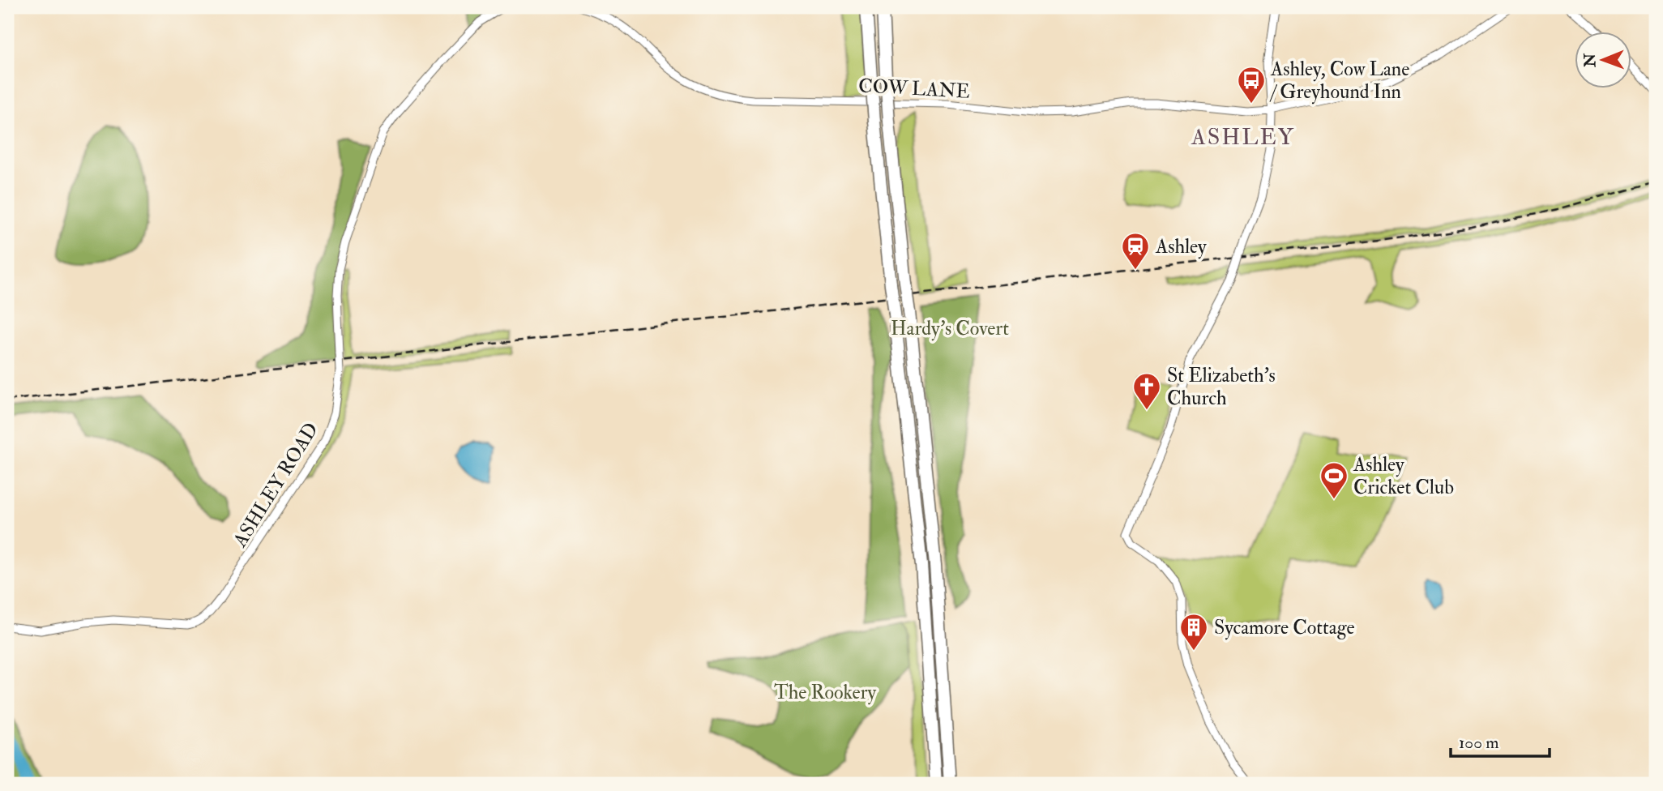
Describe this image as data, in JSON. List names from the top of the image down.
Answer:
{
  "streets": {
    "street": ["COW LANE", "ASHLEY ROAD"]
  },
  "districts": ["ASHLEY"],
  "parks": ["Hardy's Covert", "The Rookery"],
  "places": {
    "bus stop": ["Ashley, Cow Lane / Greyhound Inn"],
    "station": ["Ashley"],
    "church": ["St Elizabeth's Church"],
    "sports": ["Ashley Cricket Club"],
    "building": ["Sycamore Cottage"]
  },
  "scale_bar": "100 m",
  "north": "left"
}
